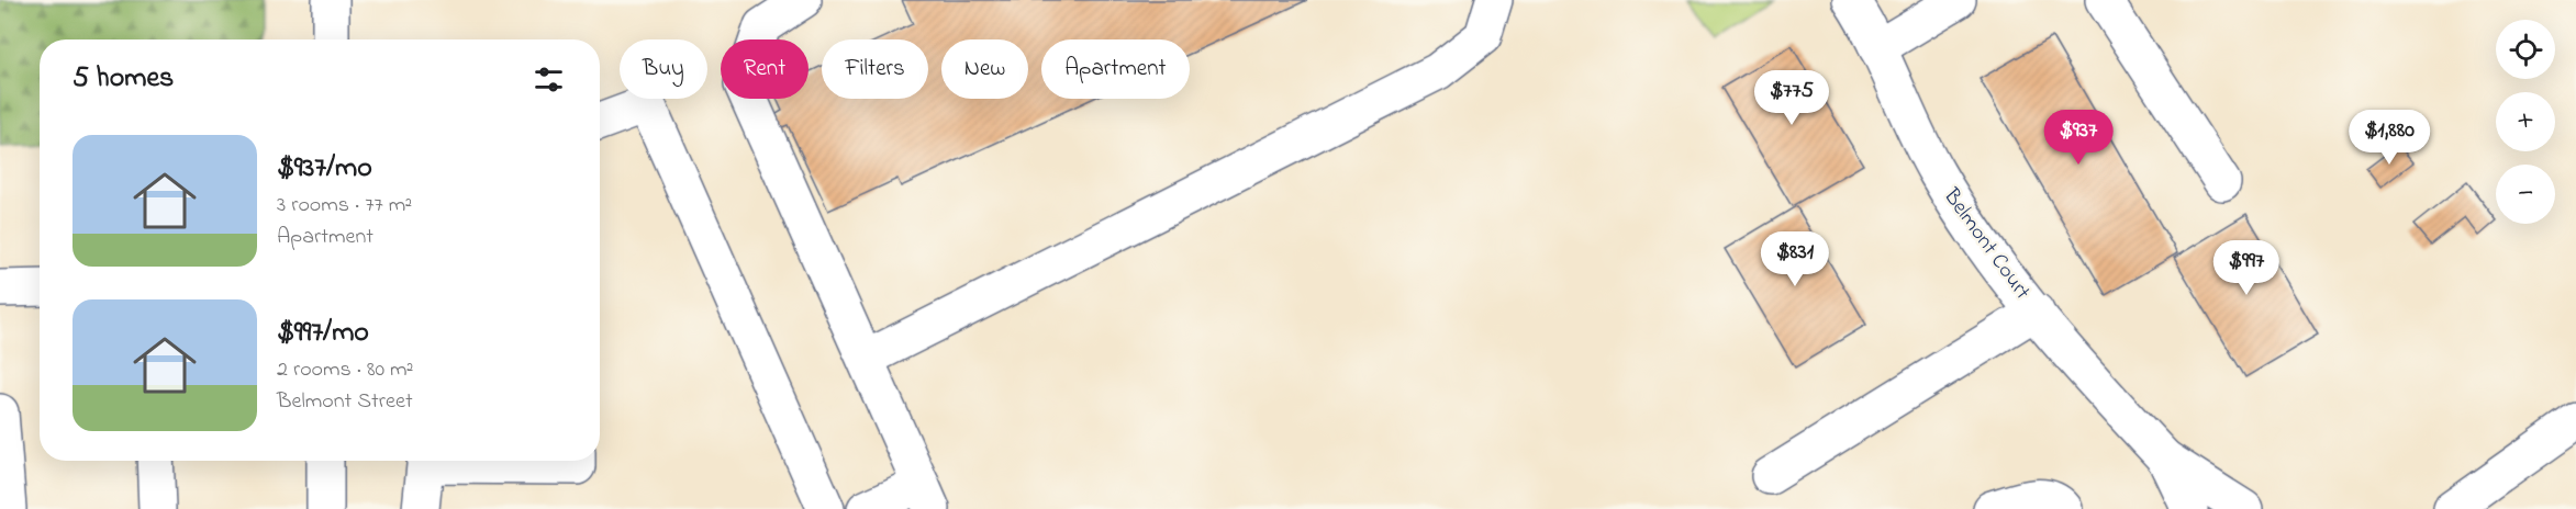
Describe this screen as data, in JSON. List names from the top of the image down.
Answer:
{
  "streets": {
    "main road": ["Belmont Court"]
  },
  "page": {
    "map_buttons": ["+", "−"],
    "chip": [
      "Buy",
      "Rent",
      "Filters",
      "New",
      "Apartment"
    ],
    "heading": "5 homes",
    "price": [
      "$775",
      "$937",
      "$1,880",
      "$831",
      "$997"
    ],
    "list": [
      {
        "name": "$937/mo",
        "note": "3 rooms · 77 m² · Apartment"
      },
      {
        "name": "$997/mo",
        "note": "2 rooms · 80 m² · Belmont Street"
      }
    ]
  }
}
